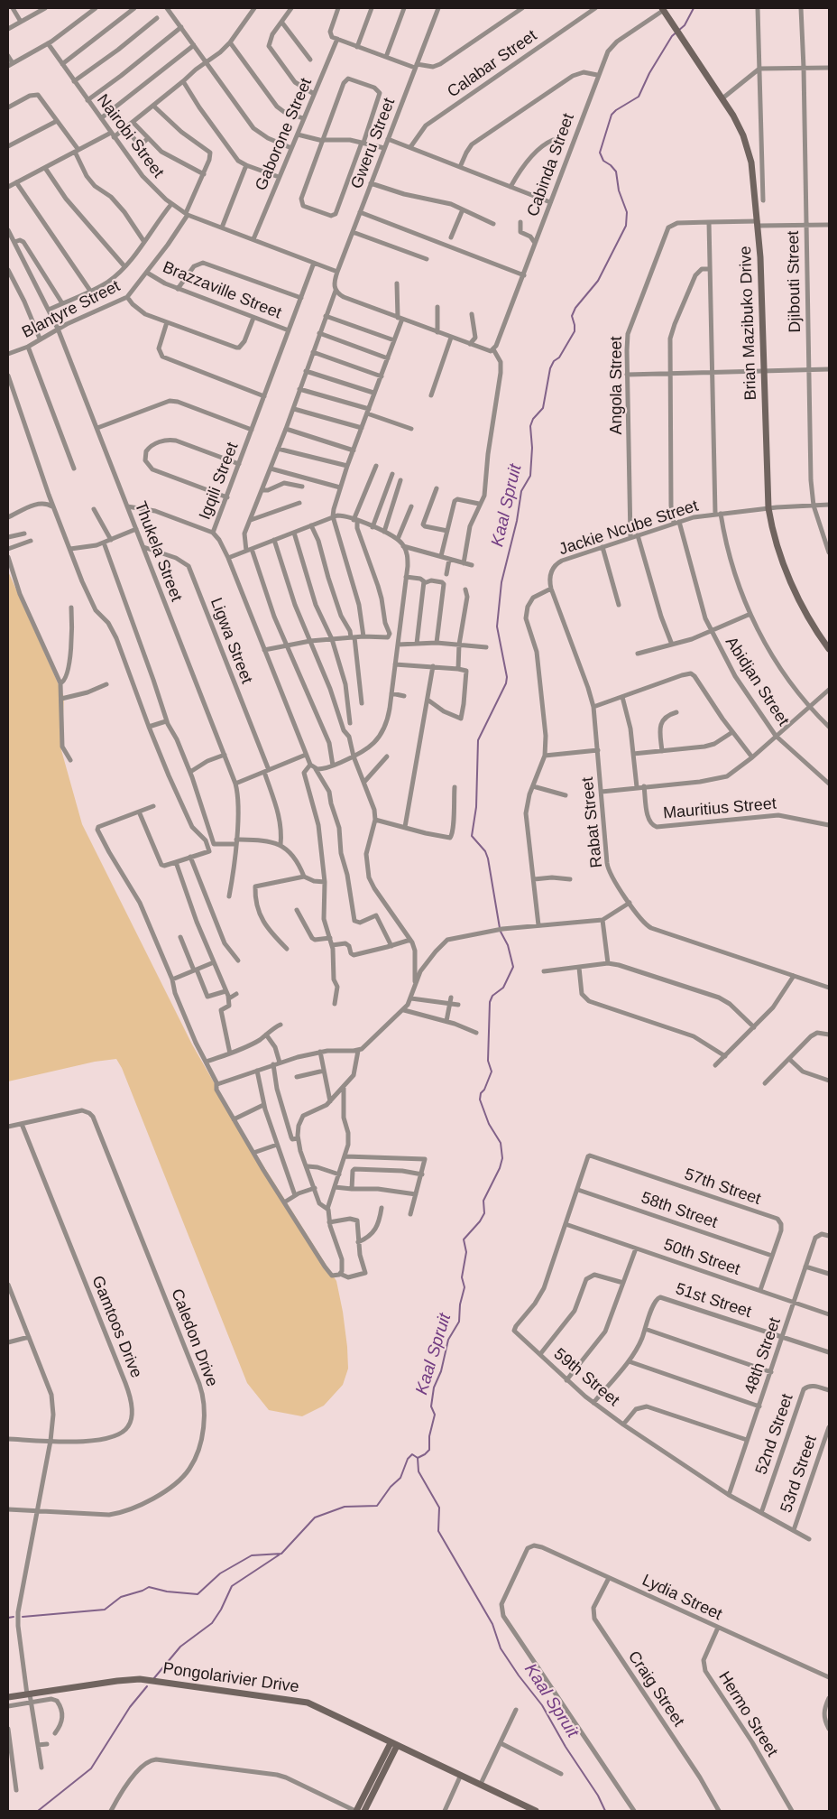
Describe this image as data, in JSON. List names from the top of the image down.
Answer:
{
  "streets": {
    "street": [
      "Calabar Street",
      "Gaborone Street",
      "Nairobi Street",
      "Gweru Street",
      "Cabinda Street",
      "Djibouti Street",
      "Brazzaville Street",
      "Blantyre Street",
      "Brian Mazibuko Drive",
      "Angola Street",
      "Igqili Street",
      "Jackie Ncube Street",
      "Thukela Street",
      "Ligwa Street",
      "Abidjan Street",
      "Mauritius Street",
      "Rabat Street",
      "57th Street",
      "58th Street",
      "50th Street",
      "51st Street",
      "Gamtoos Drive",
      "Caledon Drive",
      "48th Street",
      "59th Street",
      "52nd Street",
      "53rd Street",
      "Lydia Street",
      "Pongolarivier Drive",
      "Craig Street",
      "Hermo Street"
    ]
  },
  "crossings": [
    ["Gaborone Street", "Nairobi Street"],
    ["Nairobi Street", "Gweru Street"],
    ["Nairobi Street", "Blantyre Street"],
    ["Nairobi Street", "Igqili Street"],
    ["Cabinda Street", "Brian Mazibuko Drive"],
    ["Djibouti Street", "Angola Street"],
    ["Djibouti Street", "Jackie Ncube Street"],
    ["Brazzaville Street", "Blantyre Street"],
    ["Brazzaville Street", "Igqili Street"],
    ["Blantyre Street", "Thukela Street"],
    ["Brian Mazibuko Drive", "Angola Street"],
    ["Brian Mazibuko Drive", "Jackie Ncube Street"],
    ["Angola Street", "Jackie Ncube Street"],
    ["Jackie Ncube Street", "Abidjan Street"],
    ["Jackie Ncube Street", "Rabat Street"],
    ["Thukela Street", "Ligwa Street"],
    ["57th Street", "58th Street"],
    ["57th Street", "50th Street"],
    ["57th Street", "59th Street"],
    ["58th Street", "59th Street"],
    ["50th Street", "48th Street"],
    ["50th Street", "59th Street"],
    ["51st Street", "48th Street"],
    ["51st Street", "59th Street"],
    ["Gamtoos Drive", "Caledon Drive"],
    ["48th Street", "59th Street"],
    ["59th Street", "52nd Street"],
    ["59th Street", "53rd Street"],
    ["Lydia Street", "Craig Street"],
    ["Lydia Street", "Hermo Street"]
  ],
  "water": ["Kaal Spruit"]
}
